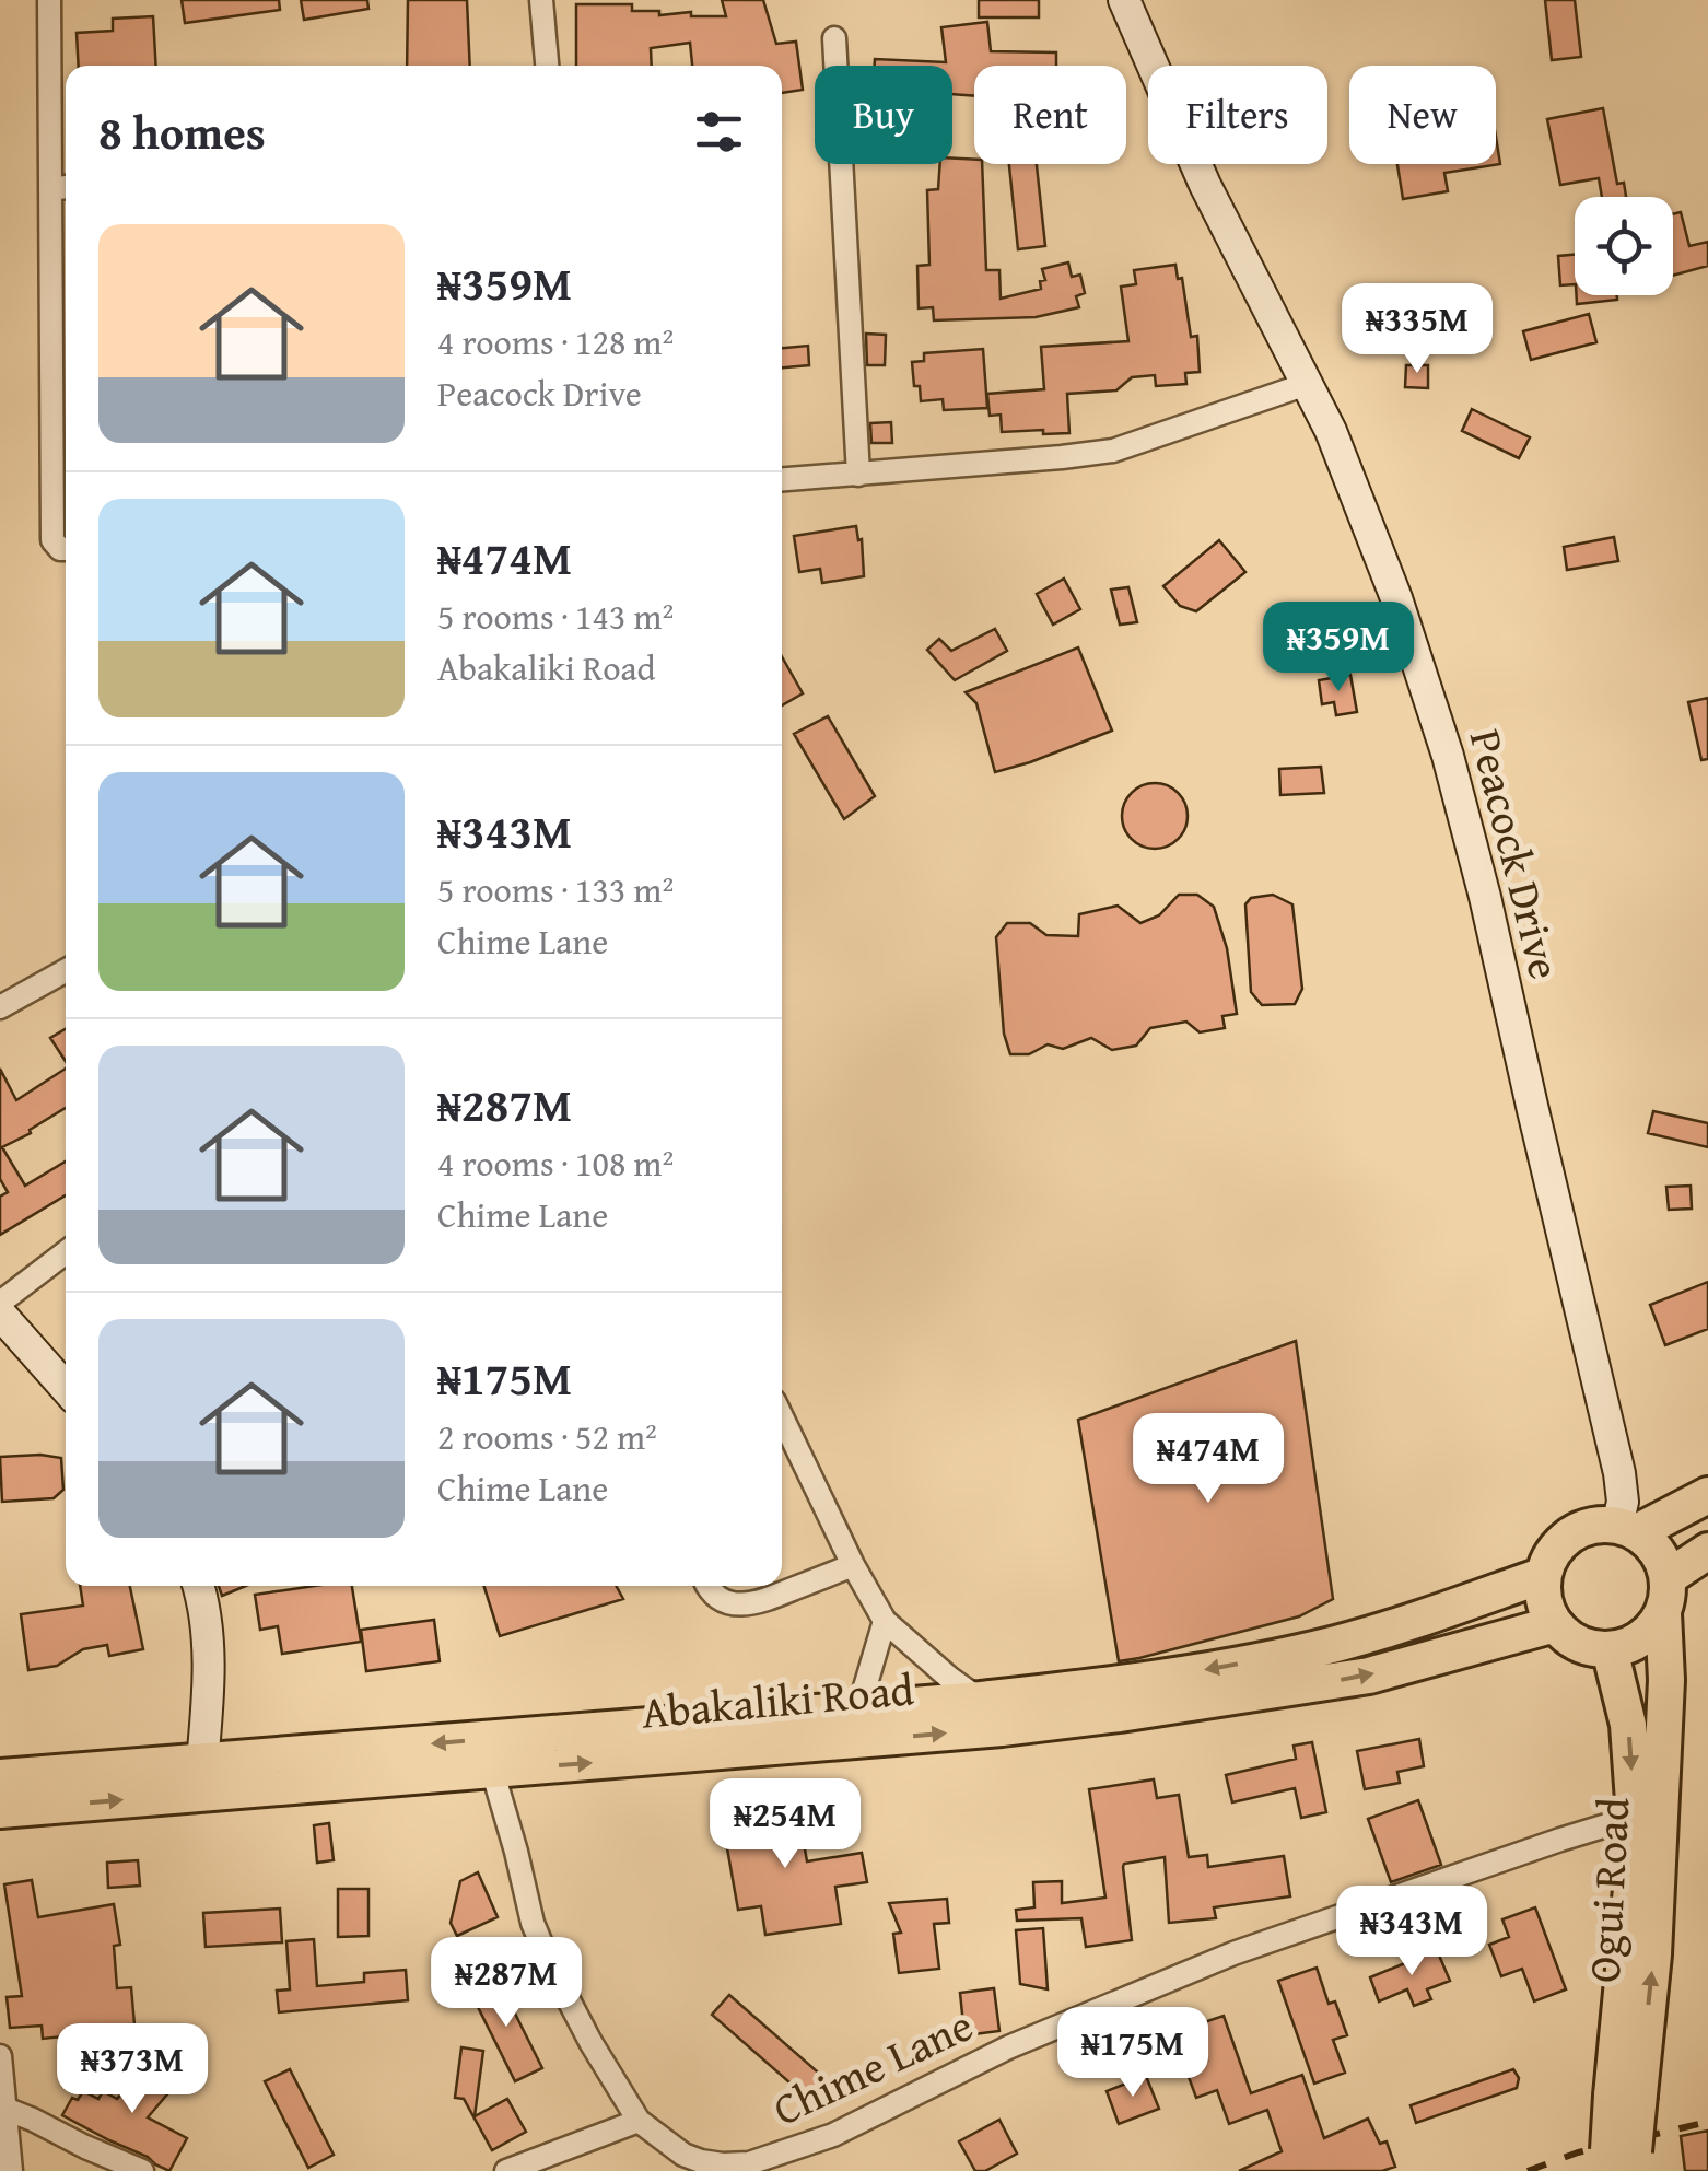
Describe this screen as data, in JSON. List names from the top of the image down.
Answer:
{
  "streets": {
    "main road": ["Abakaliki Road", "Ogui Road"],
    "street": ["Peacock Drive", "Chime Lane"]
  },
  "crossings": [
    ["Peacock Drive", "Abakaliki Road"],
    ["Peacock Drive", "Ogui Road"],
    ["Abakaliki Road", "Ogui Road"],
    ["Abakaliki Road", "Chime Lane"],
    ["Ogui Road", "Chime Lane"]
  ],
  "page": {
    "chip": [
      "Buy",
      "Rent",
      "Filters",
      "New"
    ],
    "heading": "8 homes",
    "list": [
      {
        "name": "₦359M",
        "note": "4 rooms · 128 m² · Peacock Drive"
      },
      {
        "name": "₦474M",
        "note": "5 rooms · 143 m² · Abakaliki Road"
      },
      {
        "name": "₦343M",
        "note": "5 rooms · 133 m² · Chime Lane"
      },
      {
        "name": "₦287M",
        "note": "4 rooms · 108 m² · Chime Lane"
      },
      {
        "name": "₦175M",
        "note": "2 rooms · 52 m² · Chime Lane"
      }
    ],
    "price": [
      "₦335M",
      "₦359M",
      "₦474M",
      "₦254M",
      "₦343M",
      "₦287M",
      "₦175M",
      "₦373M"
    ]
  }
}
